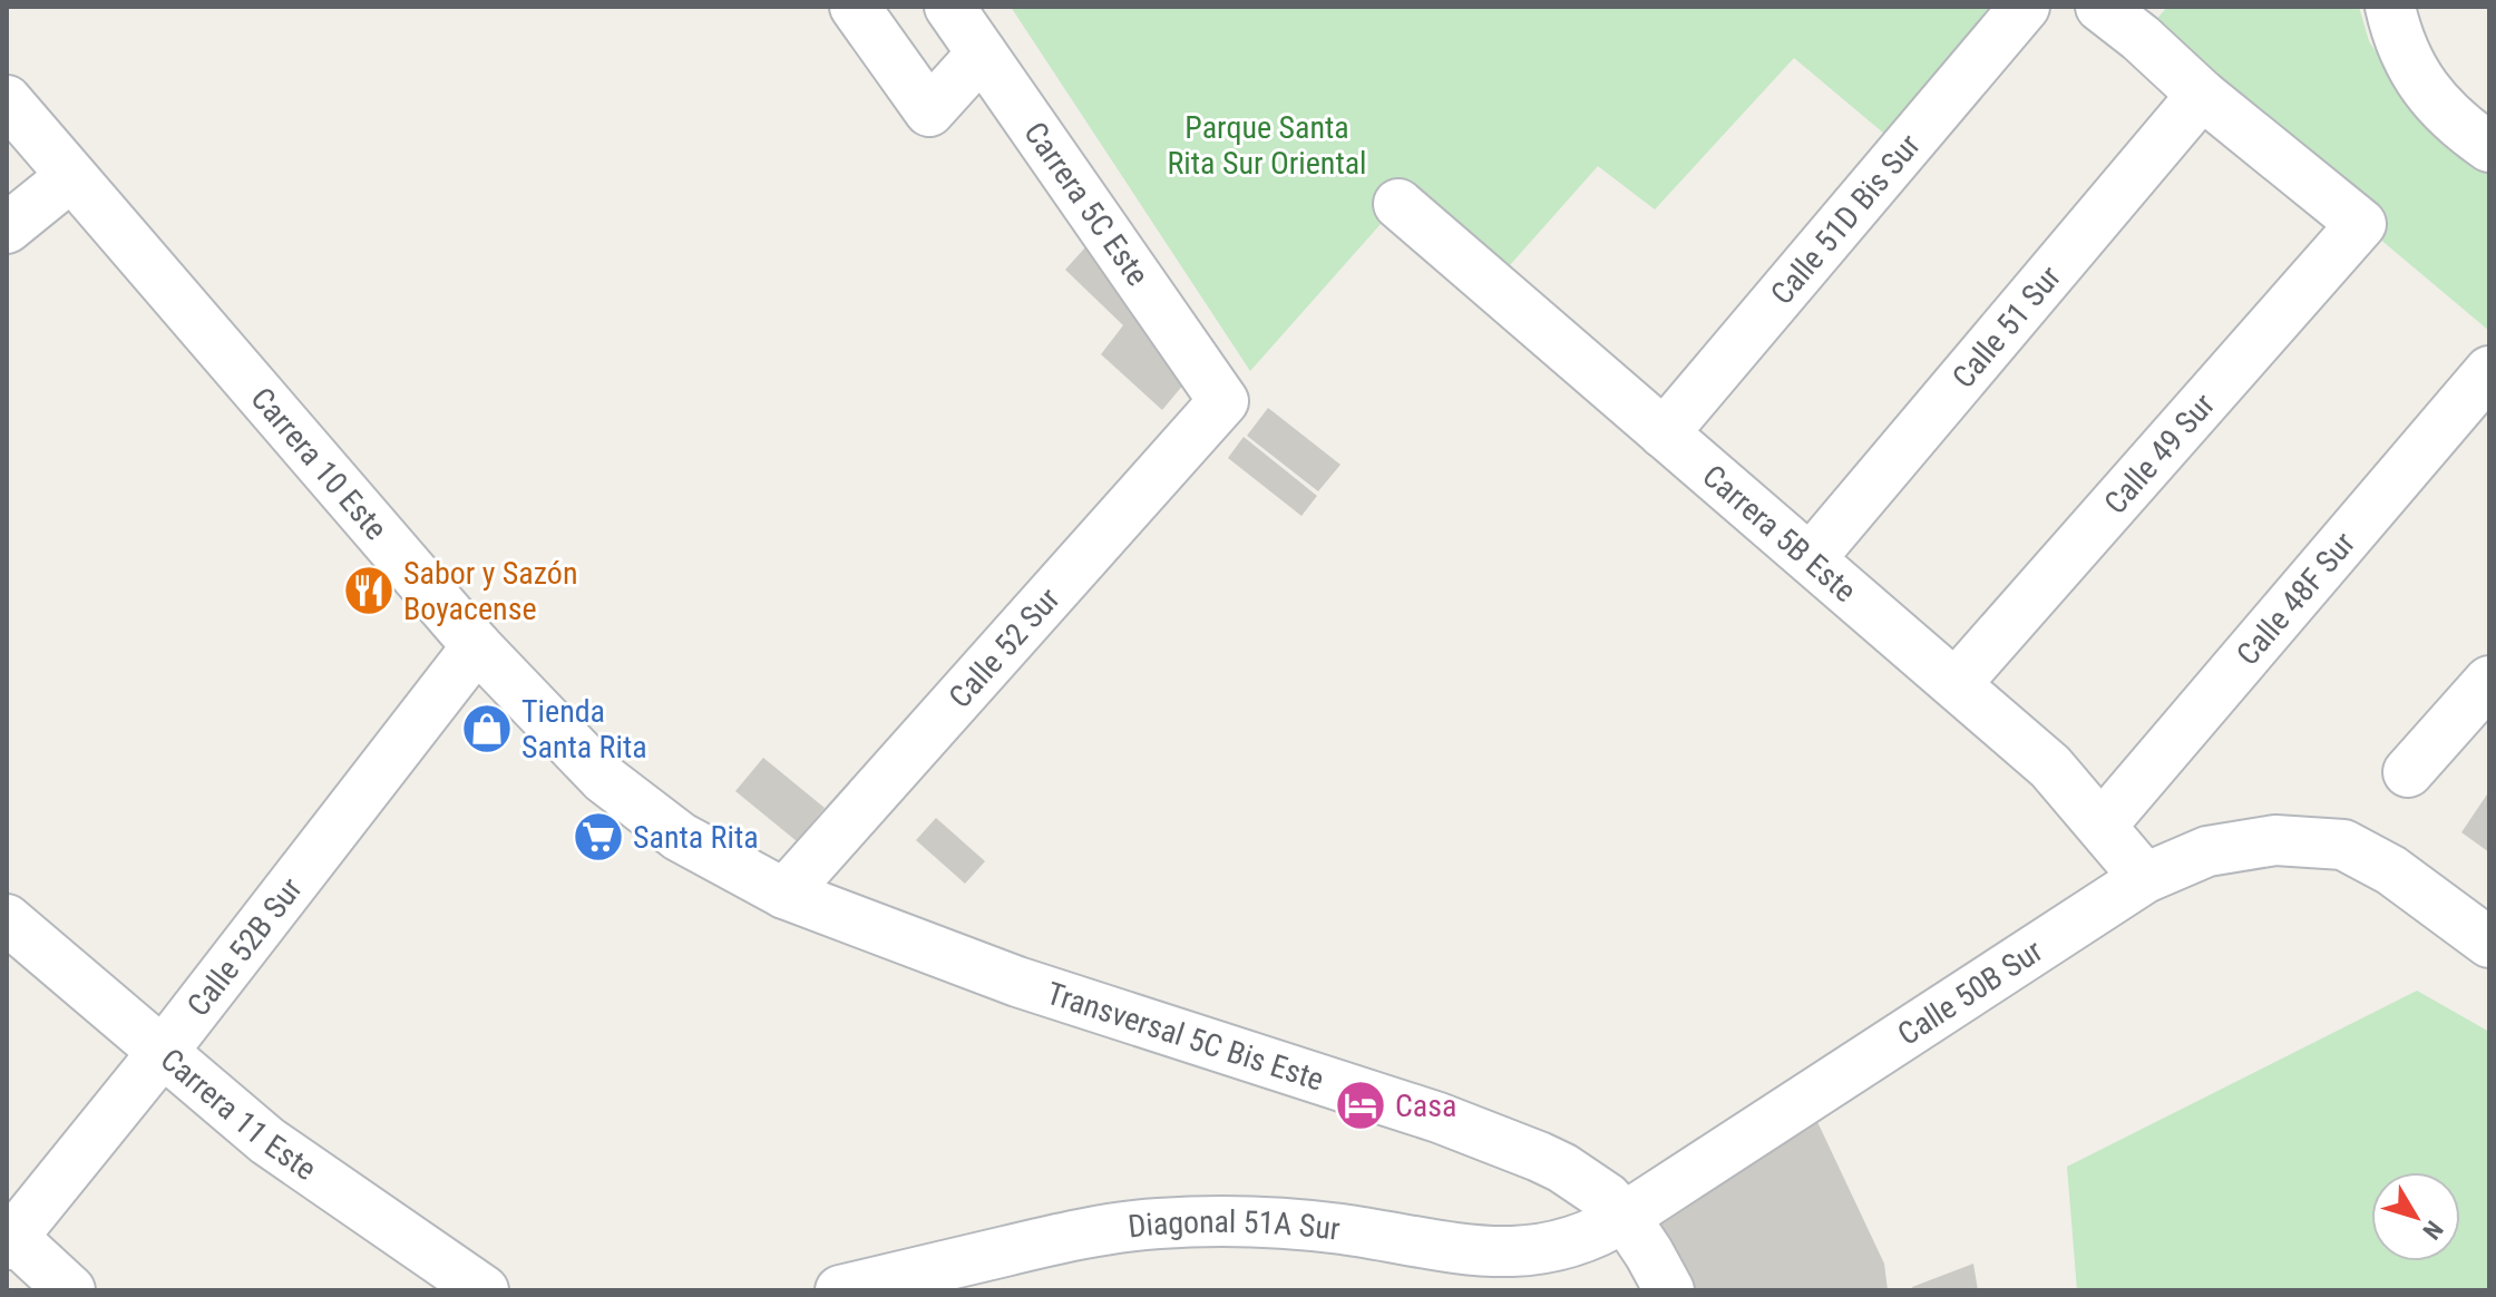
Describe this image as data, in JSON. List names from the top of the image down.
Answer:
{
  "streets": {
    "street": [
      "Carrera 5C Este",
      "Calle 51D Bis Sur",
      "Calle 51 Sur",
      "Calle 49 Sur",
      "Carrera 10 Este",
      "Carrera 5B Este",
      "Calle 48F Sur",
      "Calle 52 Sur",
      "Calle 52B Sur",
      "Calle 50B Sur",
      "Transversal 5C Bis Este",
      "Carrera 11 Este",
      "Diagonal 51A Sur"
    ]
  },
  "crossings": [
    ["Carrera 5C Este", "Calle 52 Sur"],
    ["Calle 51D Bis Sur", "Carrera 5B Este"],
    ["Calle 51 Sur", "Calle 49 Sur"],
    ["Calle 51 Sur", "Carrera 5B Este"],
    ["Calle 49 Sur", "Carrera 5B Este"],
    ["Carrera 10 Este", "Calle 52 Sur"],
    ["Carrera 10 Este", "Calle 52B Sur"],
    ["Carrera 10 Este", "Transversal 5C Bis Este"],
    ["Carrera 5B Este", "Calle 48F Sur"],
    ["Carrera 5B Este", "Calle 50B Sur"],
    ["Calle 52 Sur", "Transversal 5C Bis Este"],
    ["Calle 52B Sur", "Carrera 11 Este"],
    ["Calle 50B Sur", "Transversal 5C Bis Este"],
    ["Calle 50B Sur", "Diagonal 51A Sur"],
    ["Transversal 5C Bis Este", "Diagonal 51A Sur"]
  ],
  "parks": ["Parque Santa Rita Sur Oriental"],
  "places": {
    "restaurant": ["Sabor y Sazón Boyacense"],
    "shop": ["Tienda Santa Rita"],
    "supermarket": ["Santa Rita"],
    "hotel": ["Casa"]
  },
  "north": "bottom right"
}
